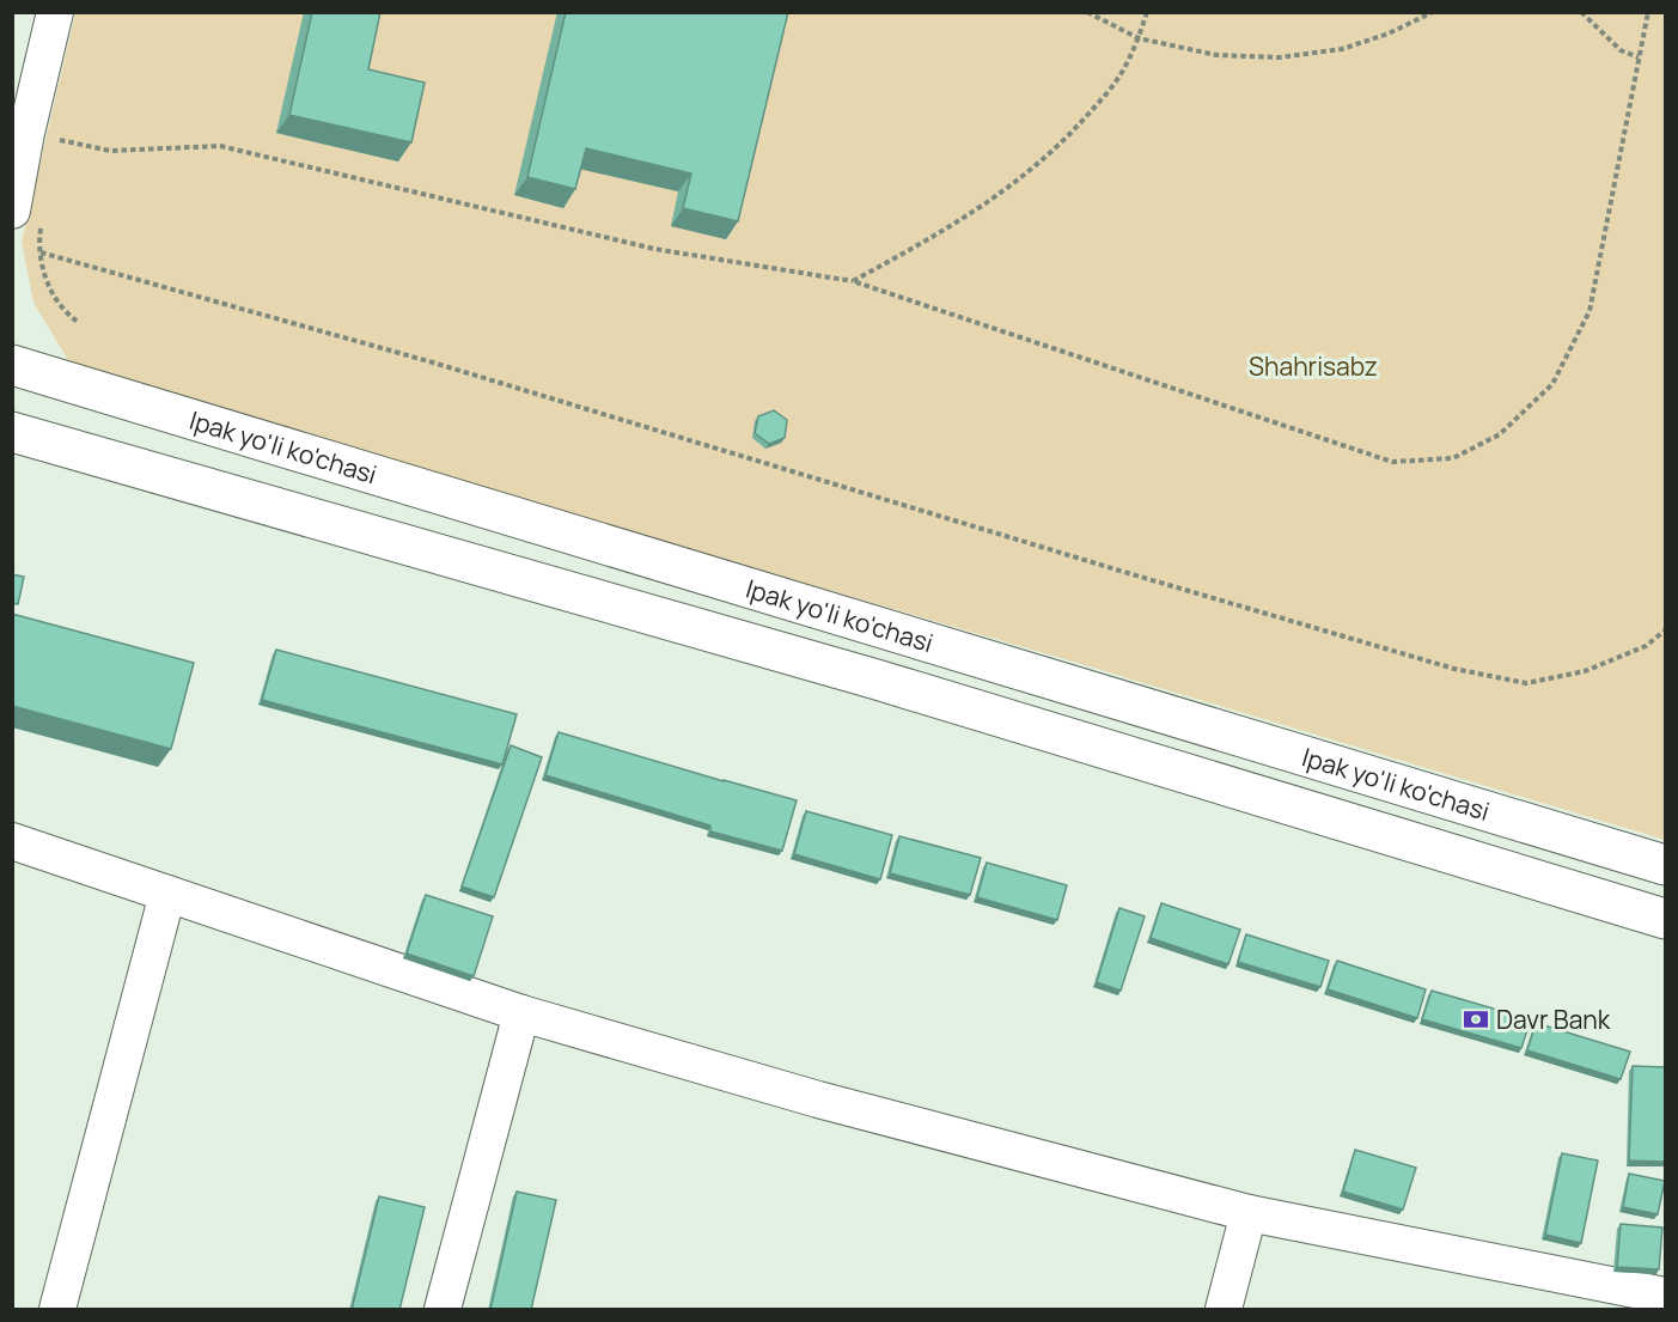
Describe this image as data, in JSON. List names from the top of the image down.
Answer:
{
  "streets": {
    "main road": ["Ipak yo'li ko'chasi"]
  },
  "parks": ["Shahrisabz"],
  "places": {
    "bank": ["Davr Bank"]
  }
}
